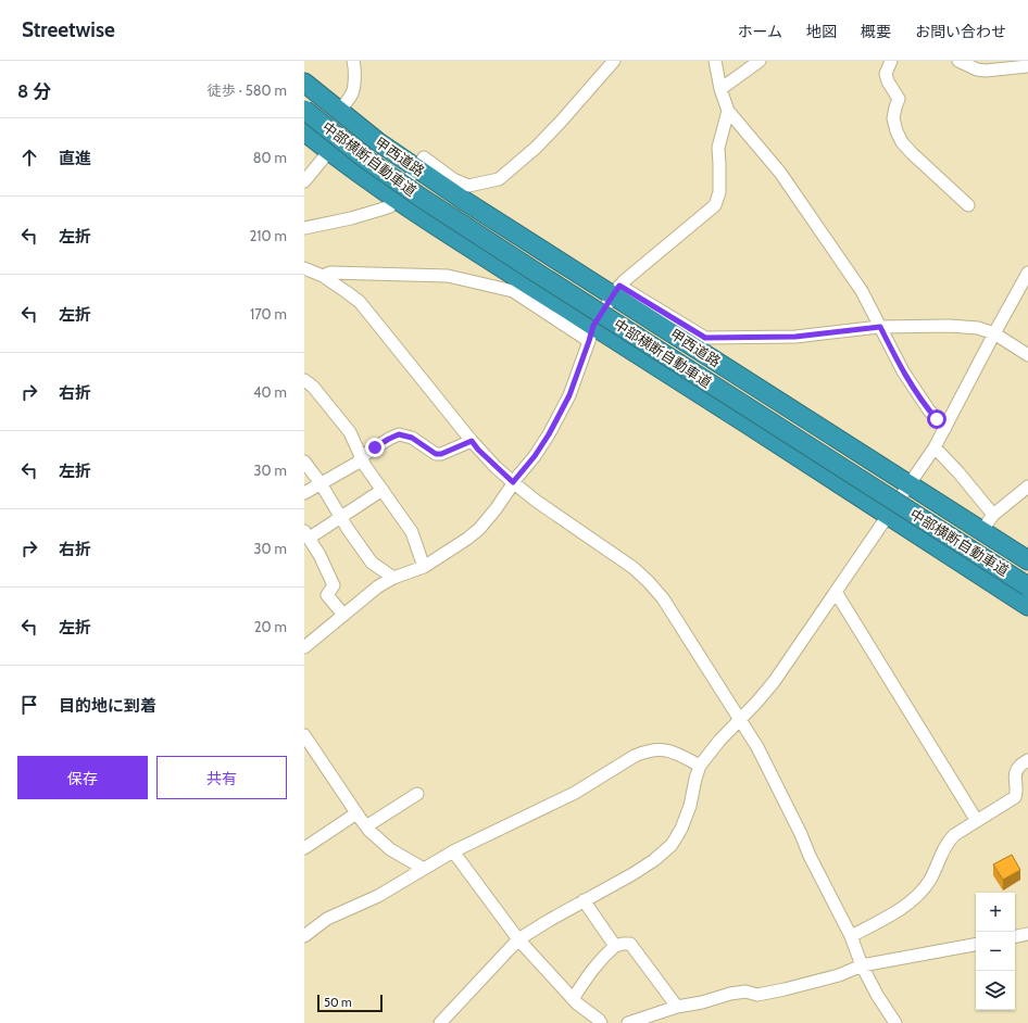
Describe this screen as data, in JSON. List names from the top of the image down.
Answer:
{
  "streets": {
    "highway": ["甲西道路", "中部横断自動車道"]
  },
  "scale_bar": "50 m",
  "page": {
    "header": "Streetwise",
    "nav": [
      "ホーム",
      "地図",
      "概要",
      "お問い合わせ"
    ],
    "heading": ["8 分", "徒歩 · 580 m"],
    "list": [
      ["直進", "80 m"],
      ["左折", "210 m"],
      ["左折", "170 m"],
      ["右折", "40 m"],
      ["左折", "30 m"],
      ["右折", "30 m"],
      ["左折", "20 m"],
      "目的地に到着"
    ],
    "buttons": ["保存", "共有"],
    "map_buttons": ["+", "−"],
    "scale": "50 m"
  }
}
